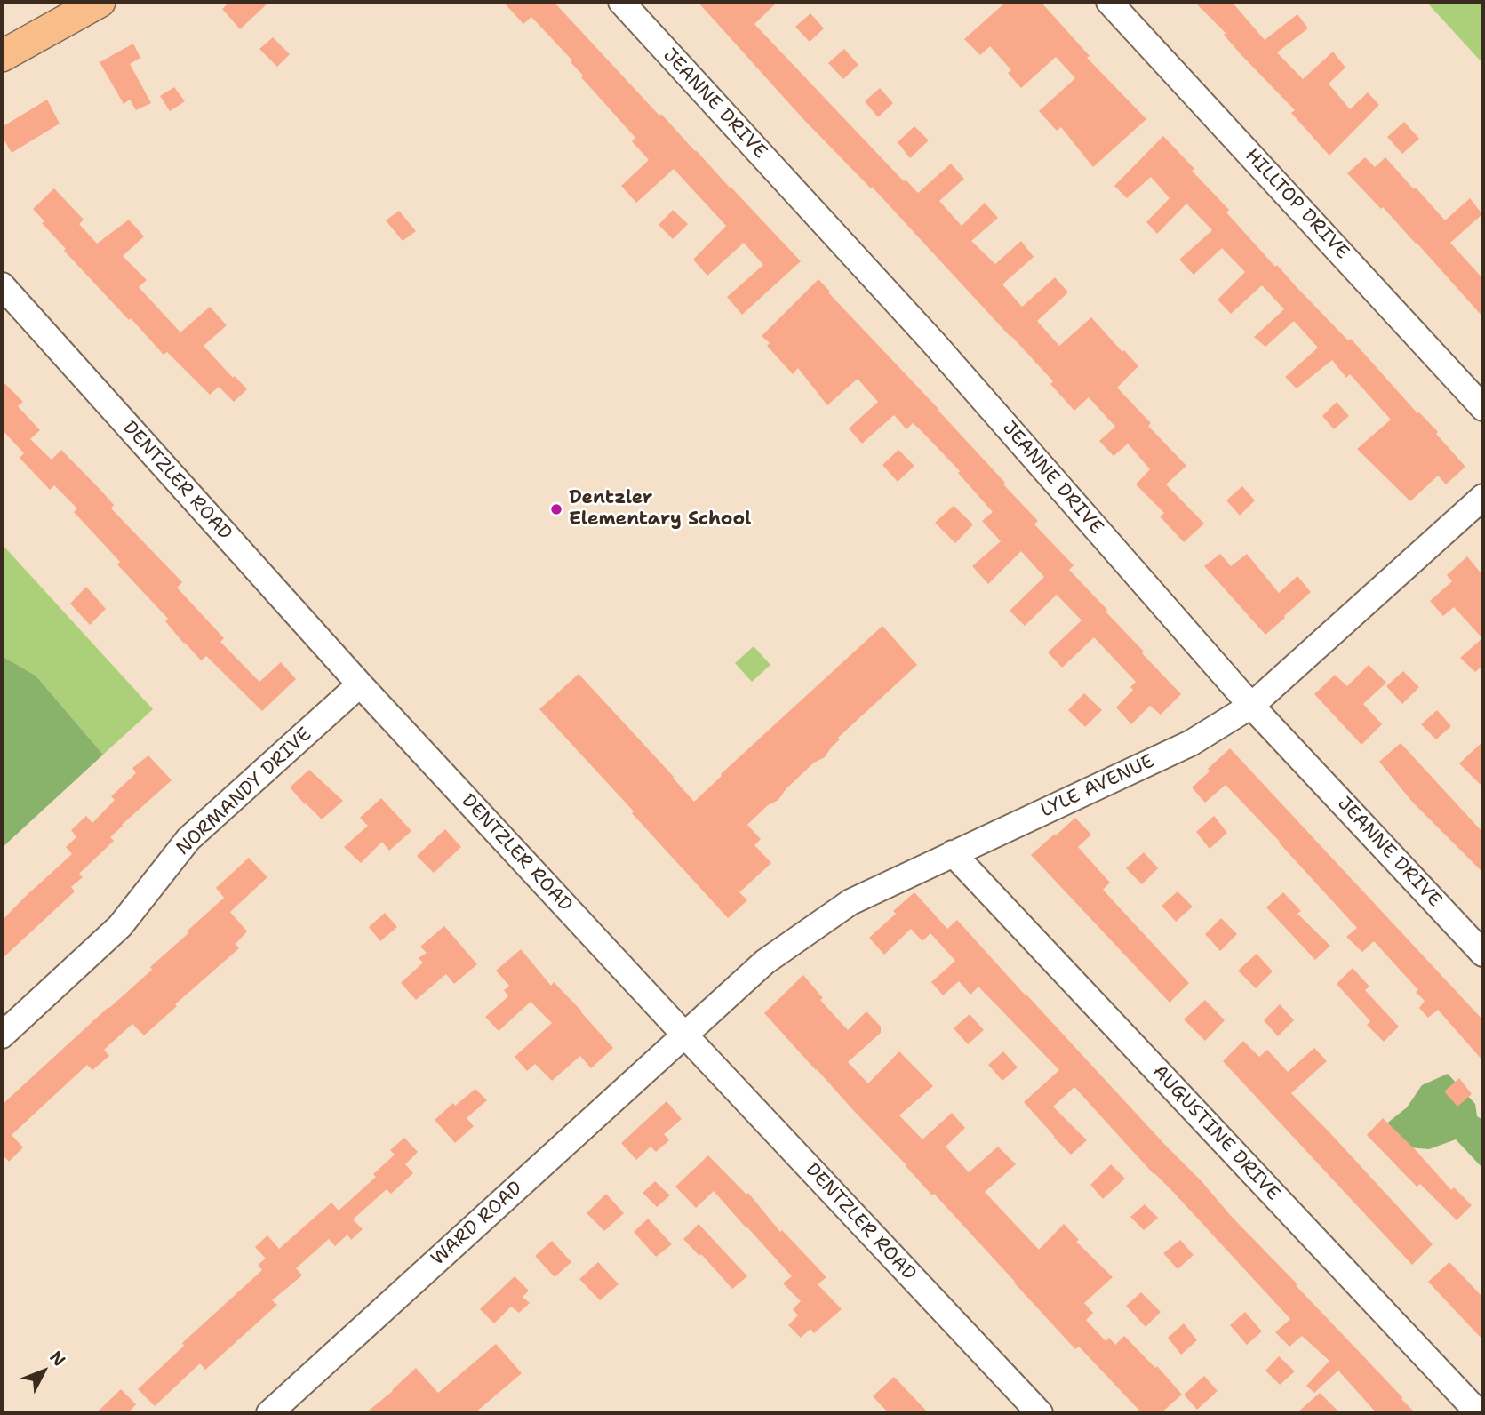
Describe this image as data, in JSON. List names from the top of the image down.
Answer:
{
  "streets": {
    "street": [
      "JEANNE DRIVE",
      "HILLTOP DRIVE",
      "DENTZLER ROAD",
      "LYLE AVENUE",
      "NORMANDY DRIVE",
      "AUGUSTINE DRIVE",
      "WARD ROAD"
    ]
  },
  "crossings": [
    ["JEANNE DRIVE", "LYLE AVENUE"],
    ["DENTZLER ROAD", "LYLE AVENUE"],
    ["DENTZLER ROAD", "NORMANDY DRIVE"],
    ["DENTZLER ROAD", "WARD ROAD"],
    ["LYLE AVENUE", "AUGUSTINE DRIVE"],
    ["LYLE AVENUE", "WARD ROAD"]
  ],
  "places": ["Dentzler Elementary School"],
  "north": "top right"
}
